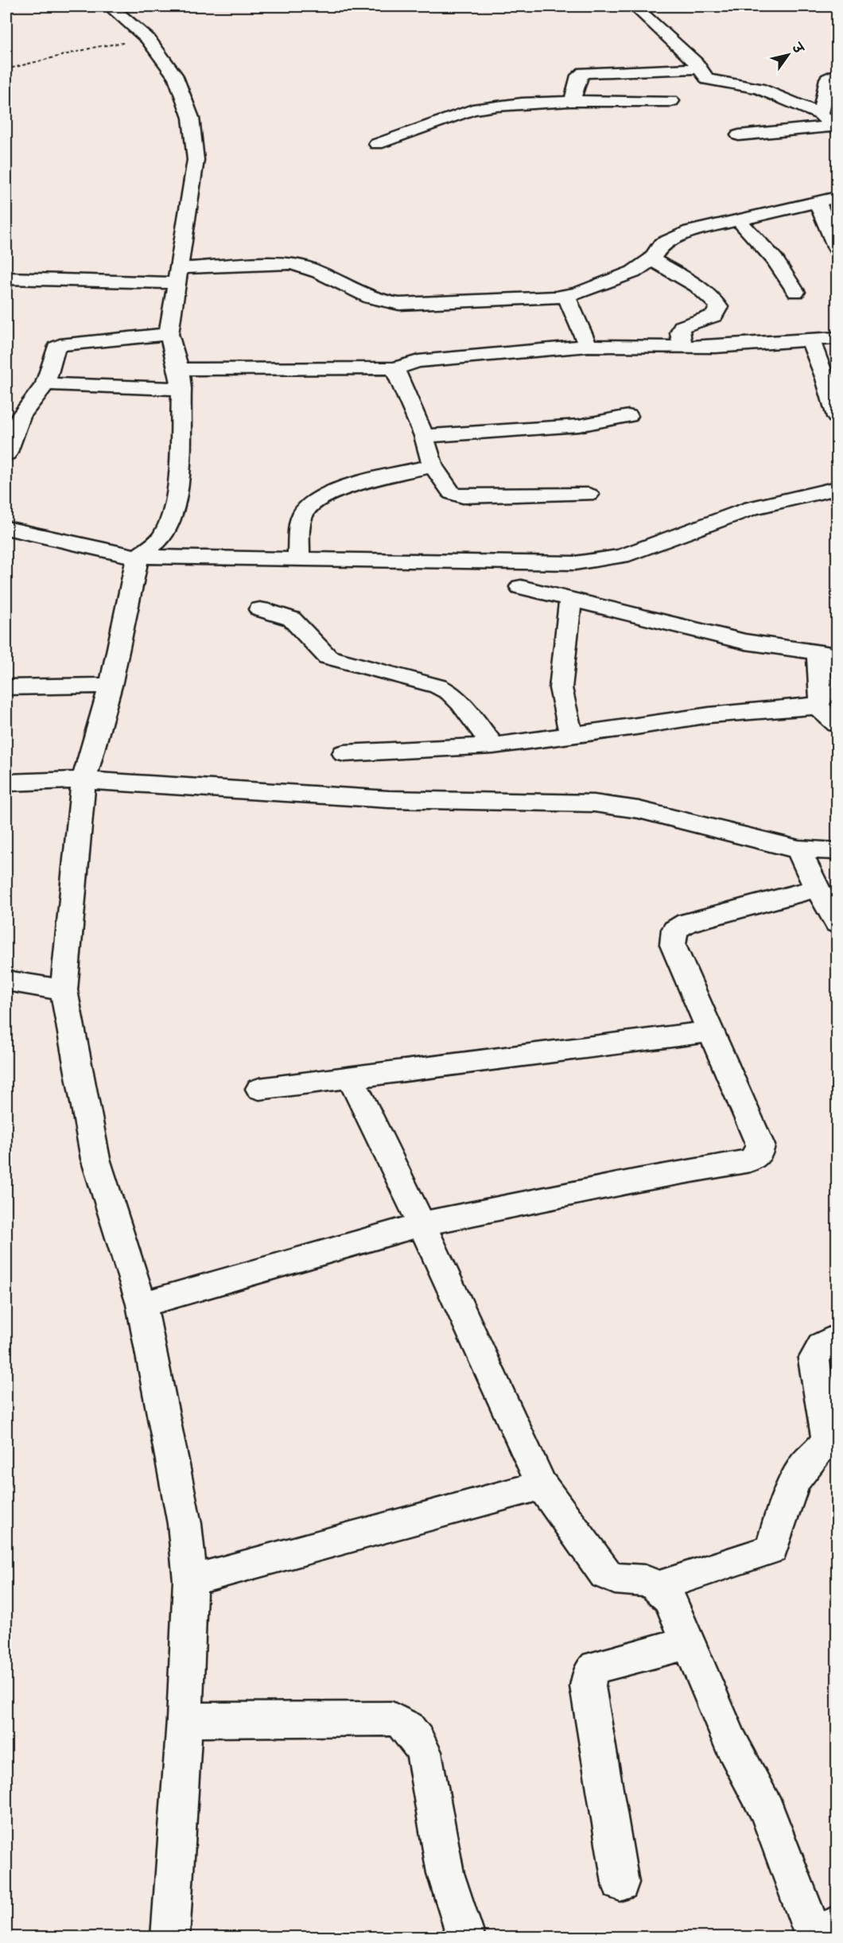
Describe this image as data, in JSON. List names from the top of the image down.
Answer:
{
  "north": "top right"
}
